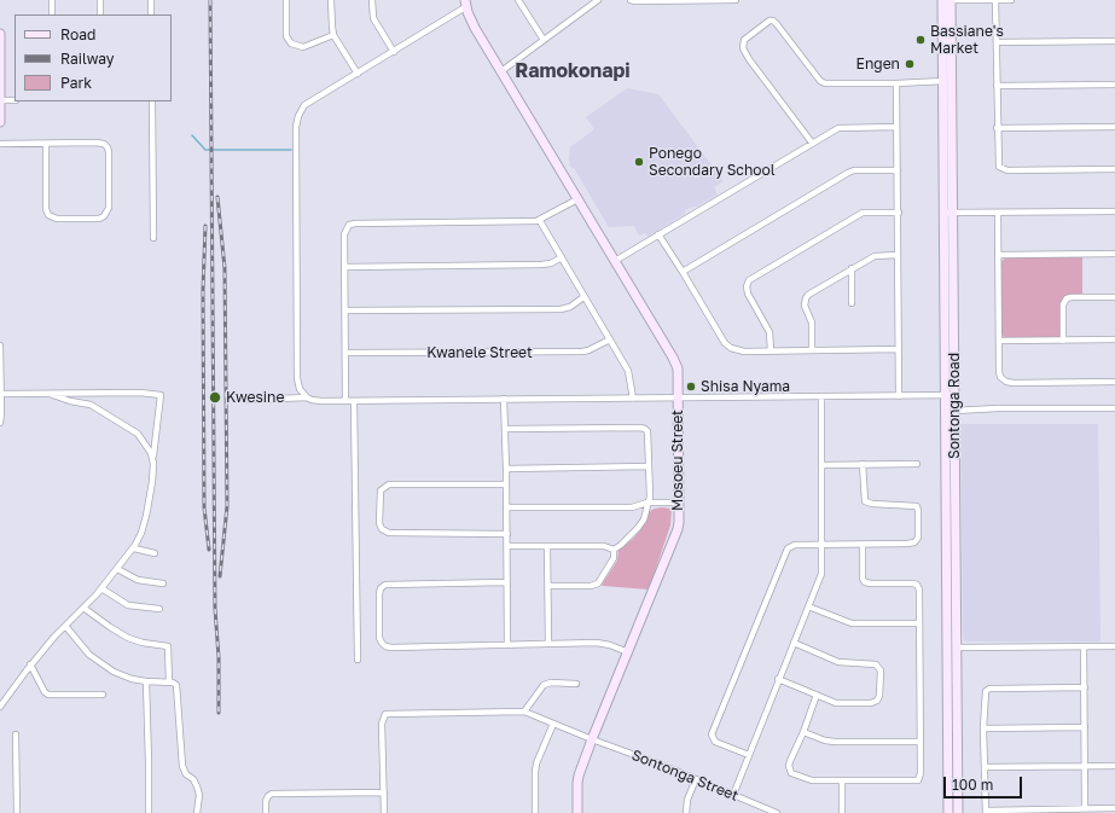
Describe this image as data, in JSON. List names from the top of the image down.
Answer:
{
  "streets": {
    "main road": ["Sontonga Road", "Mosoeu Street"],
    "street": ["Kwanele Street", "Sontonga Street"]
  },
  "crossings": [
    ["Mosoeu Street", "Sontonga Street"]
  ],
  "districts": ["Ramokonapi"],
  "places": [
    "Bassiane's Market",
    "Engen",
    "Ponego Secondary School",
    "Shisa Nyama",
    "Kwesine"
  ],
  "legend": ["Road", "Railway", "Park"],
  "scale_bar": "100 m"
}
